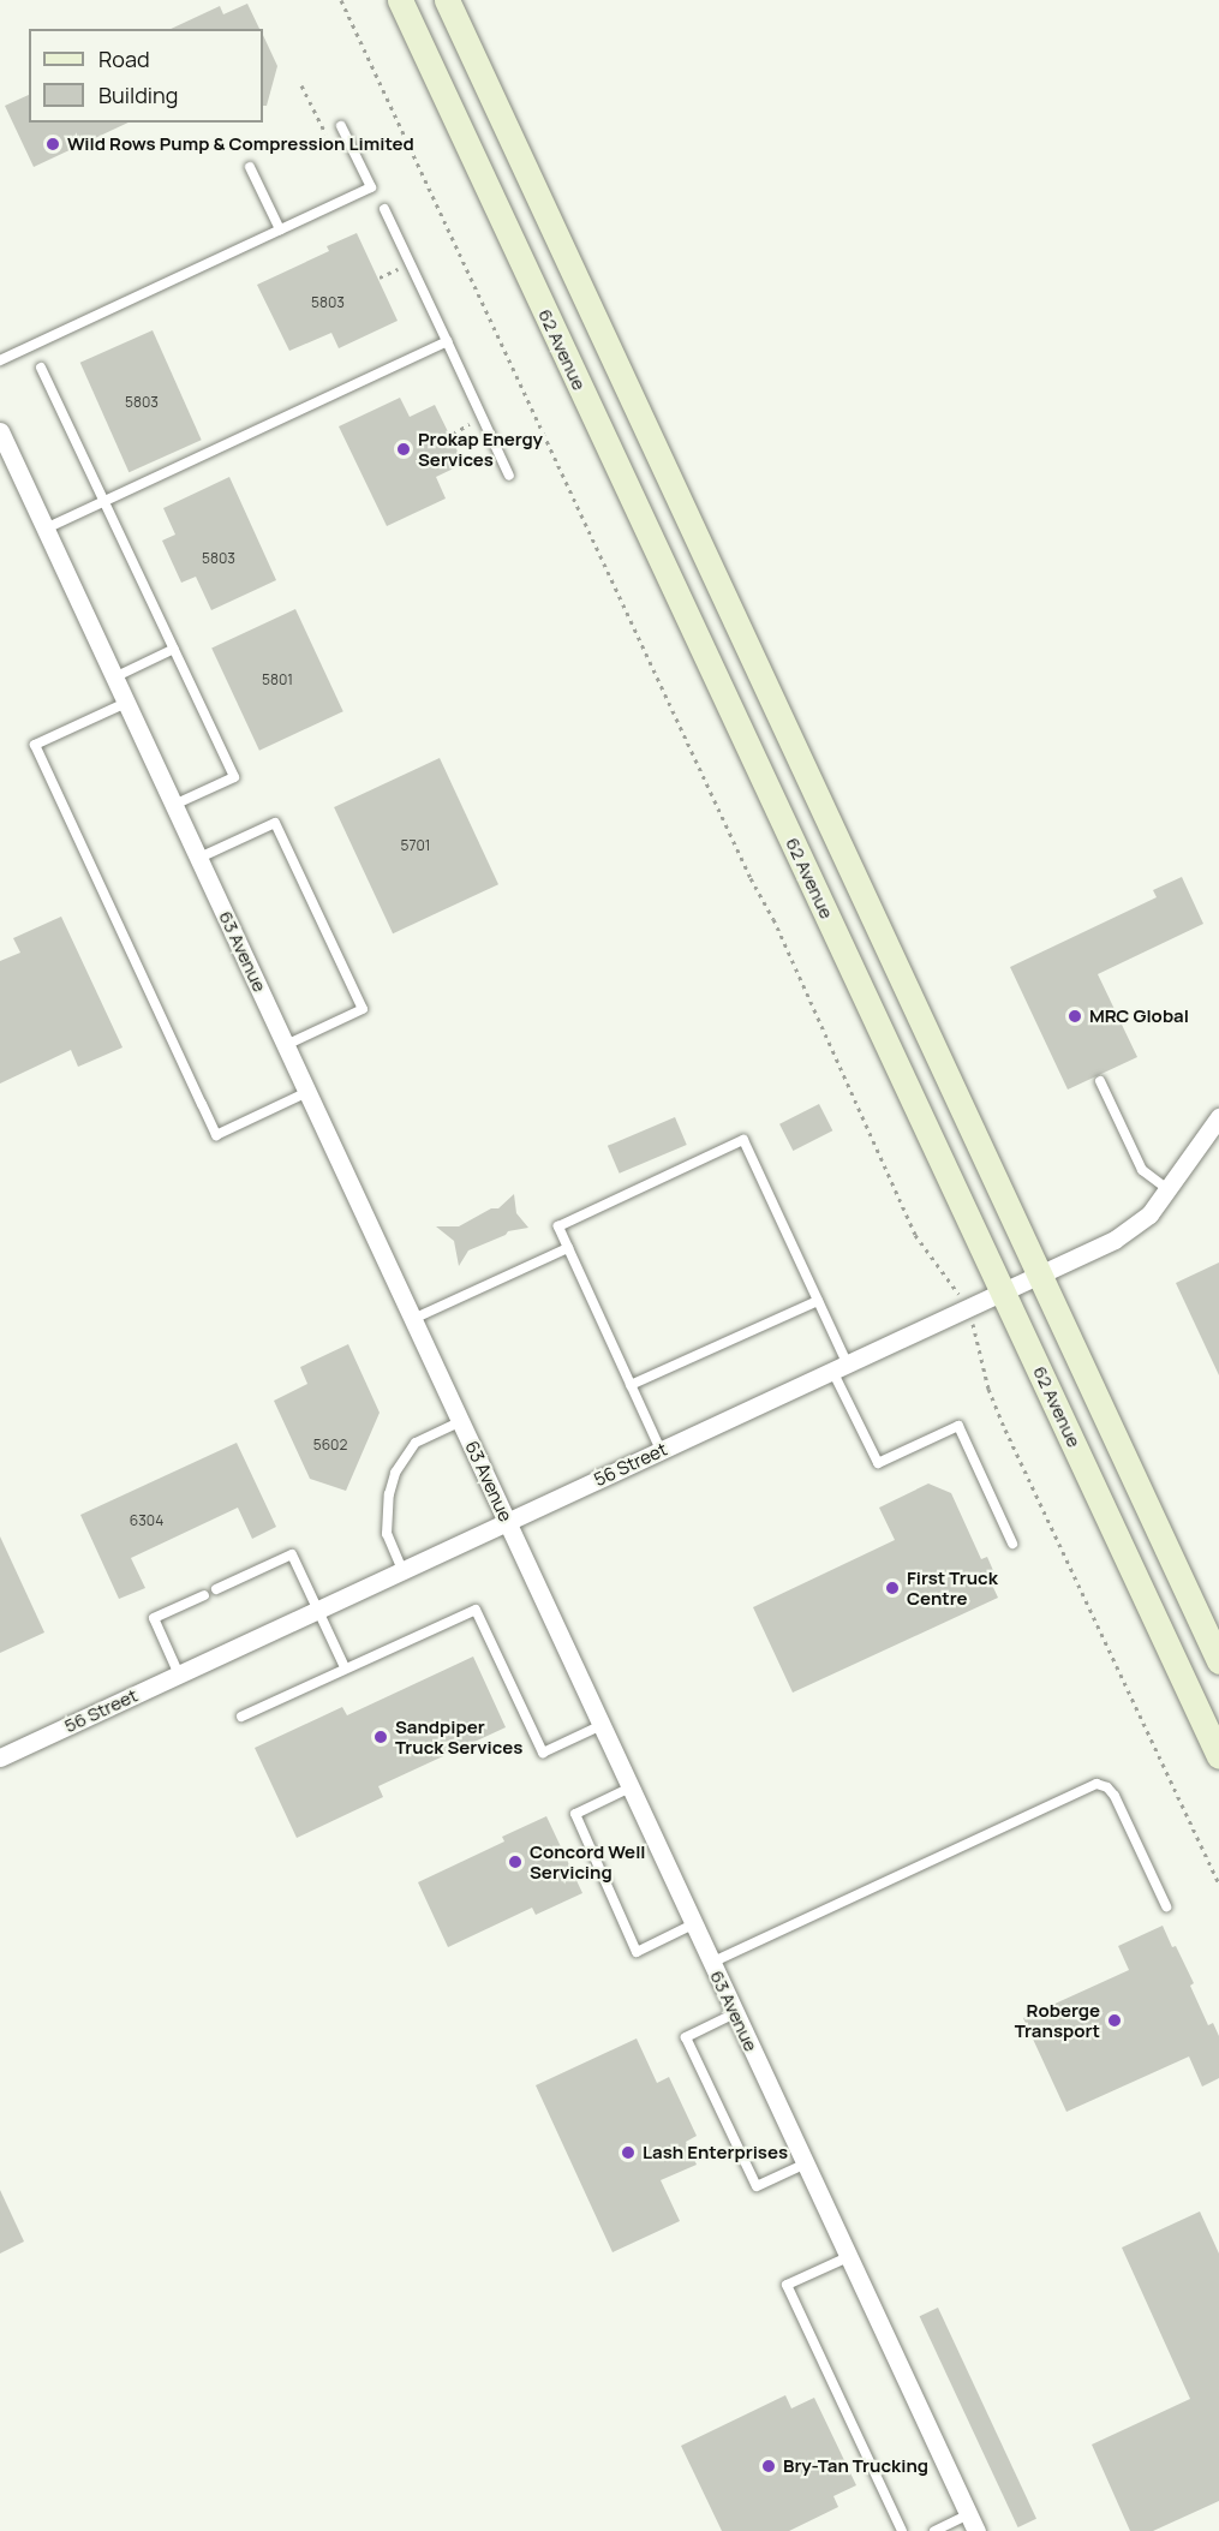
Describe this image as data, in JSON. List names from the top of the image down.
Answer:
{
  "streets": {
    "main road": ["62 Avenue"],
    "street": ["63 Avenue", "56 Street"]
  },
  "crossings": [
    ["62 Avenue", "56 Street"],
    ["63 Avenue", "56 Street"]
  ],
  "places": [
    "Wild Rows Pump & Compression Limited",
    "Prokap Energy Services",
    "MRC Global",
    "First Truck Centre",
    "Sandpiper Truck Services",
    "Concord Well Servicing",
    "Roberge Transport",
    "Lash Enterprises",
    "Bry-Tan Trucking"
  ],
  "house_numbers": [
    "5803",
    "5803",
    "5803",
    "5801",
    "5701",
    "5602",
    "6304"
  ],
  "legend": ["Road", "Building"]
}
